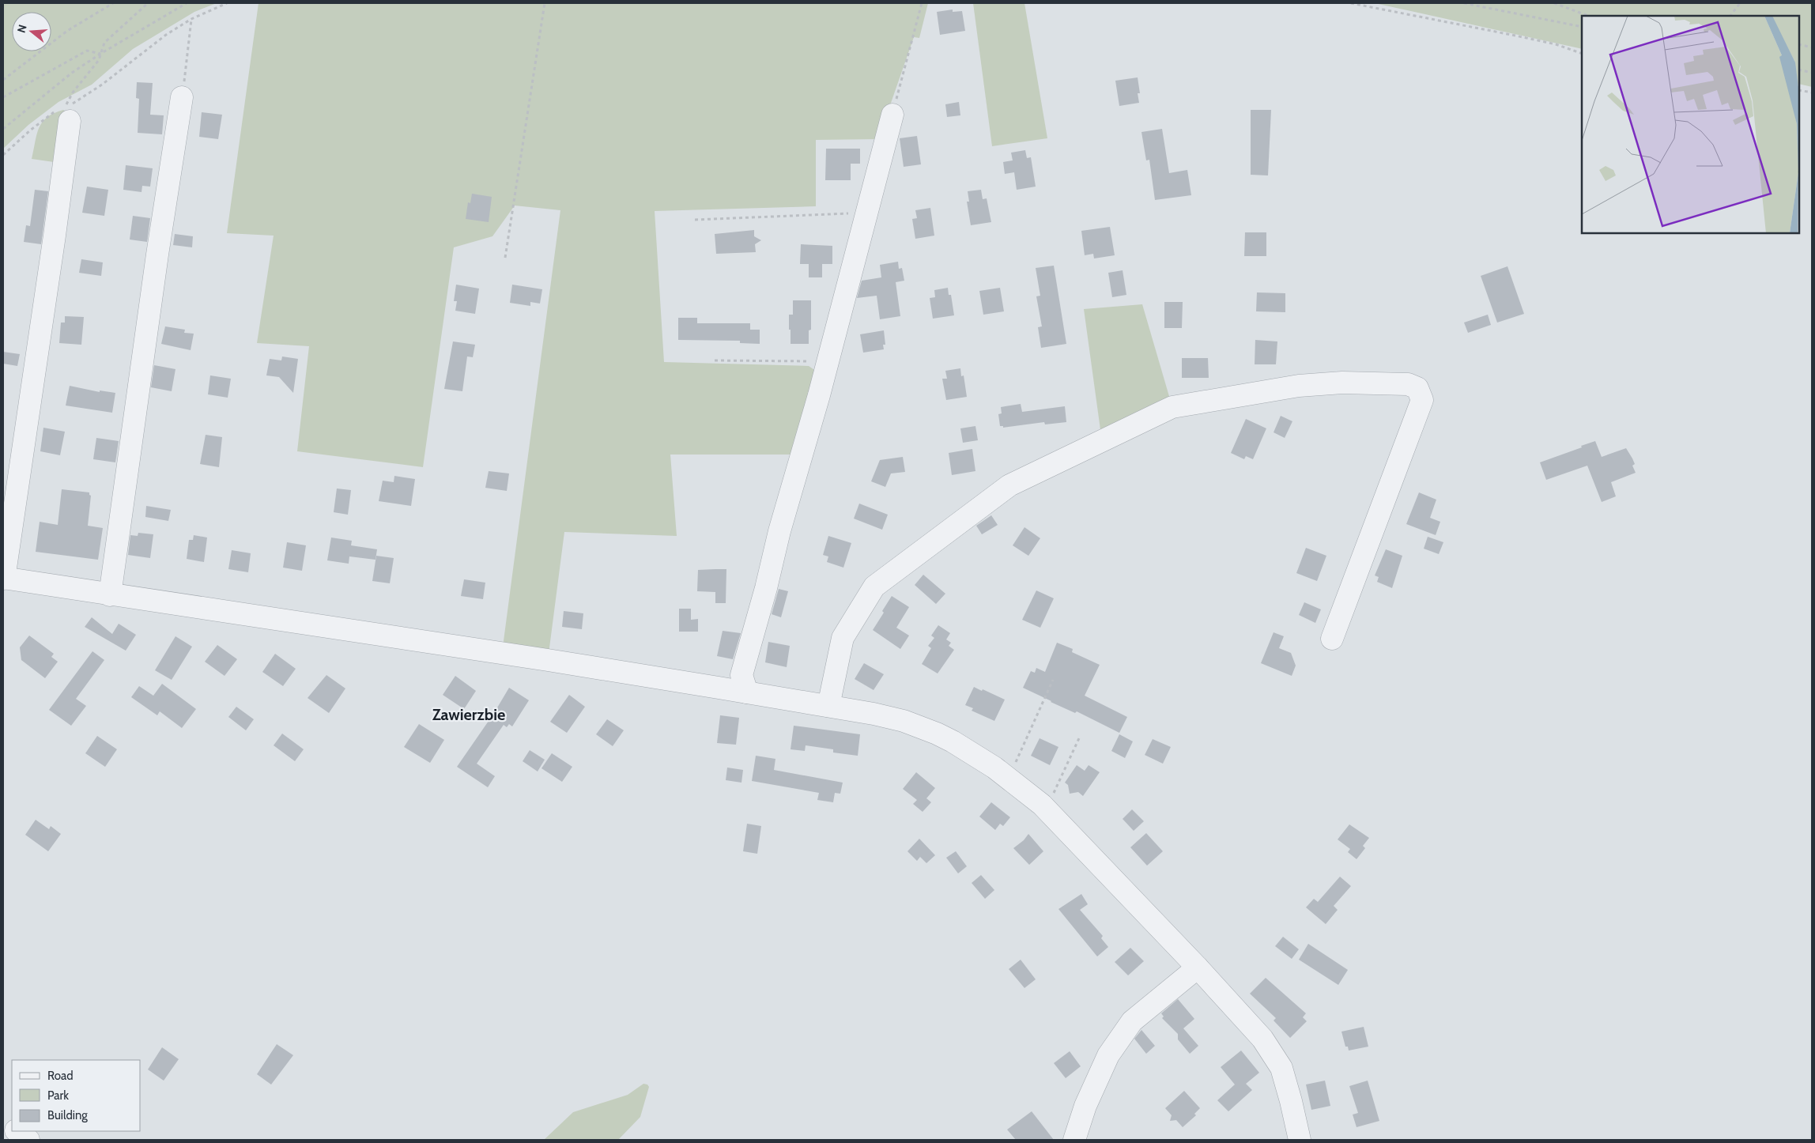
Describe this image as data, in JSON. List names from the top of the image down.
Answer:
{
  "districts": ["Zawierzbie"],
  "legend": ["Road", "Park", "Building"],
  "north": "left"
}
